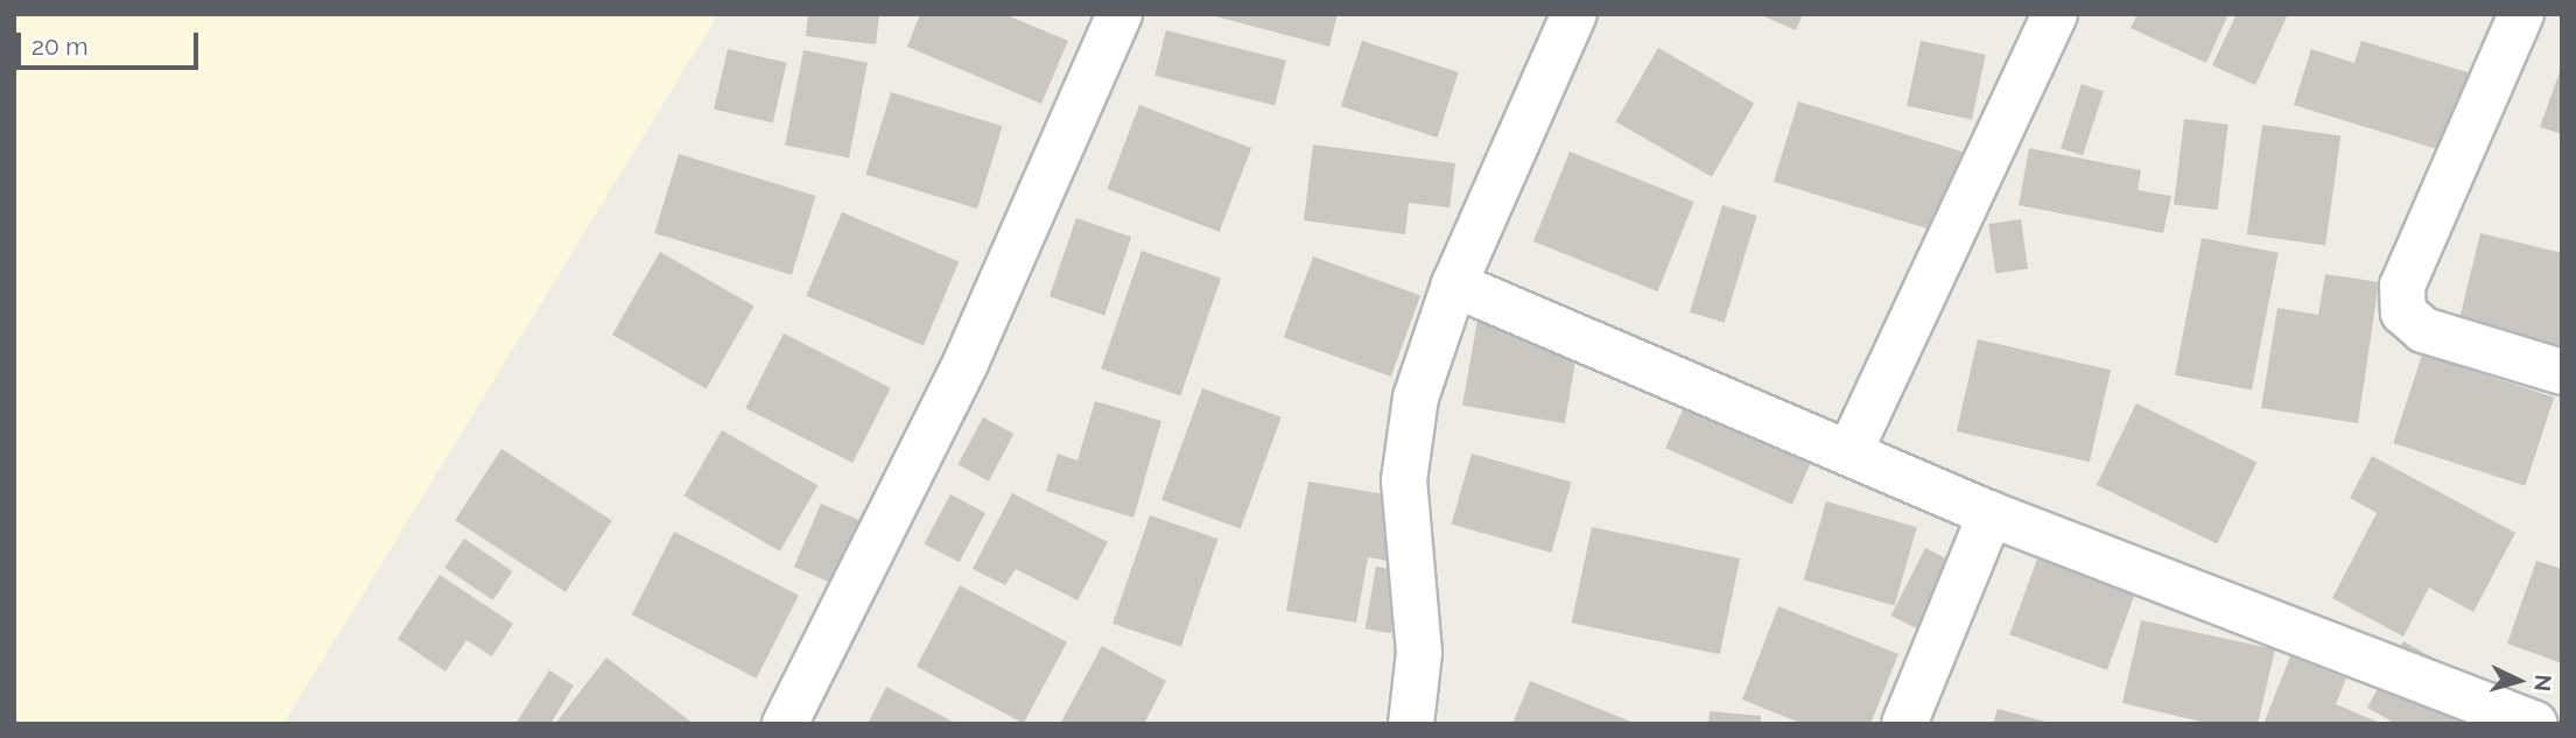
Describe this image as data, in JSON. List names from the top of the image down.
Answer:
{
  "scale_bar": "20 m",
  "north": "right"
}
